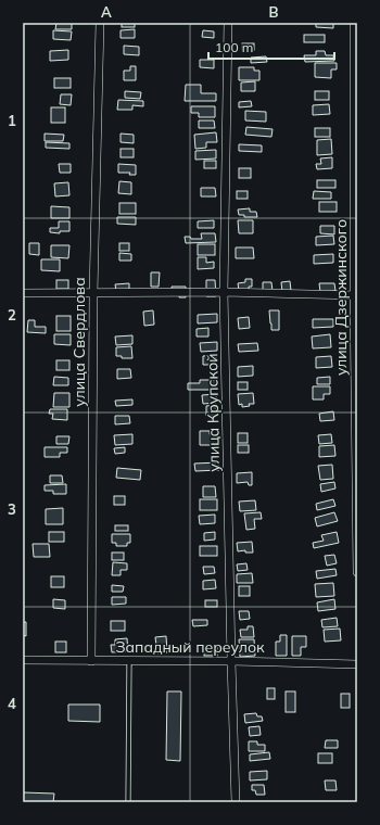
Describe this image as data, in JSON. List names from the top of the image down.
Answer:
{
  "streets": {
    "street": [
      "улица Дзержинского",
      "улица Свердлова",
      "улица Крупской",
      "Западный переулок"
    ]
  },
  "crossings": [
    ["улица Свердлова", "Западный переулок"],
    ["улица Крупской", "Западный переулок"]
  ],
  "scale_bar": "100 m",
  "grid": {
    "columns": ["A", "B"],
    "rows": [
      "1",
      "2",
      "3",
      "4"
    ]
  }
}
